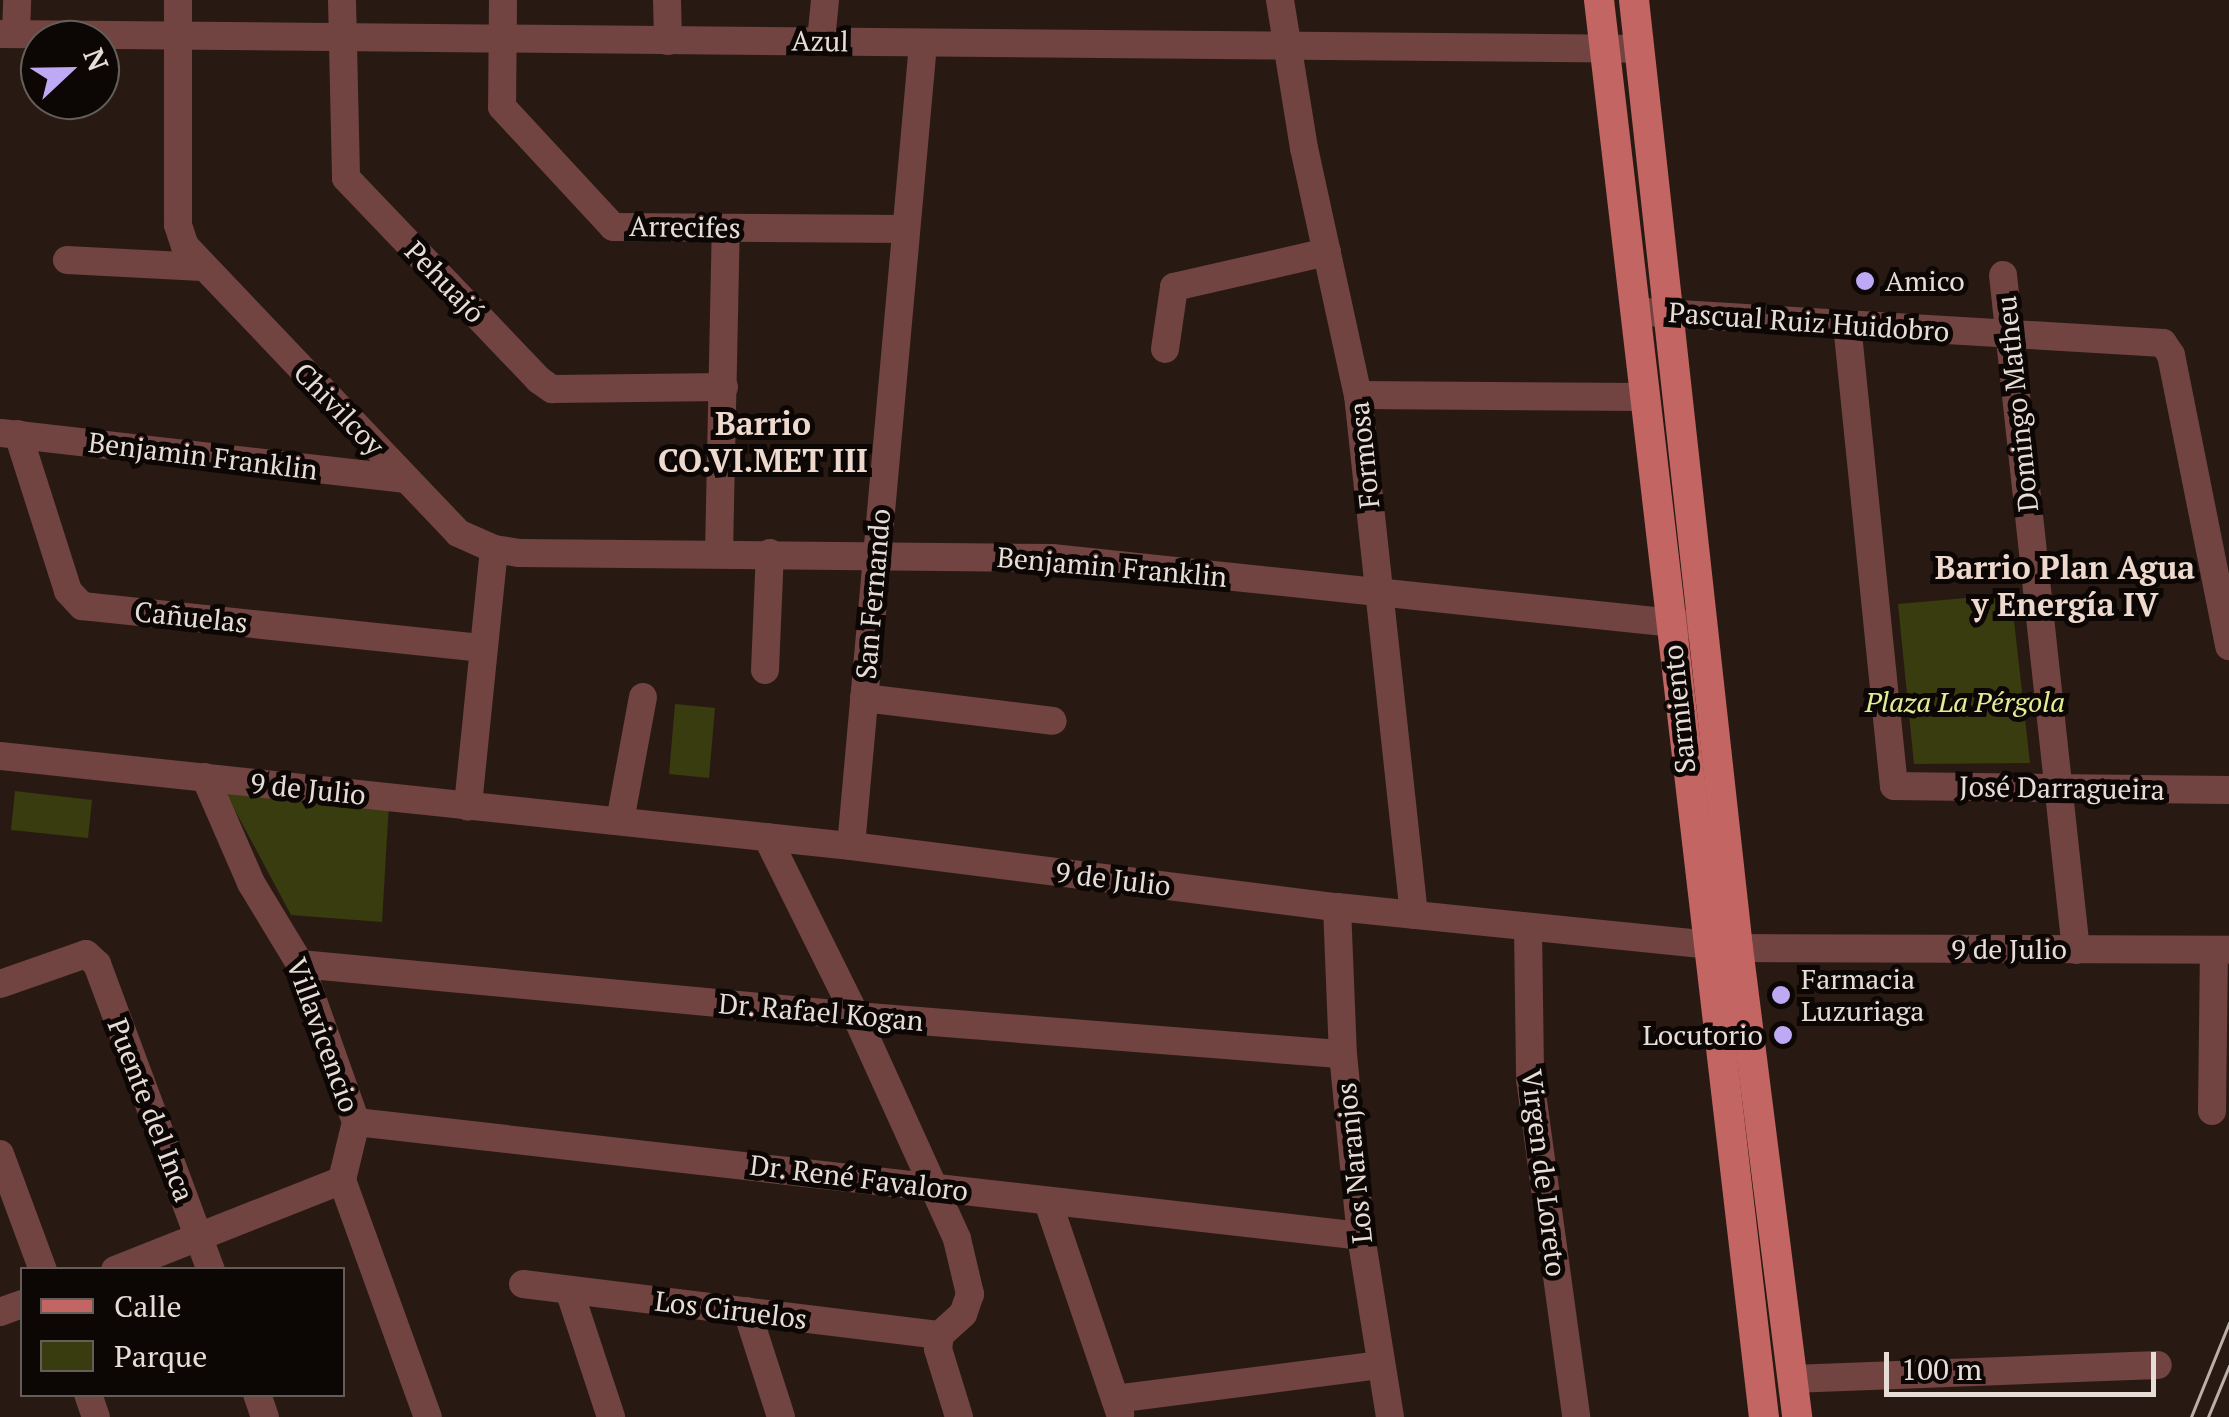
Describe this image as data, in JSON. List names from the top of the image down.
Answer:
{
  "streets": {
    "main road": ["Sarmiento"],
    "street": [
      "Azul",
      "Arrecifes",
      "Pehuajó",
      "Pascual Ruiz Huidobro",
      "Domingo Matheu",
      "Chivilcoy",
      "Formosa",
      "Benjamin Franklin",
      "San Fernando",
      "Cañuelas",
      "José Darragueira",
      "9 de Julio",
      "Dr. Rafael Kogan",
      "Villavicencio",
      "Puente del Inca",
      "Los Naranjos",
      "Virgen de Loreto",
      "Dr. René Favaloro",
      "Los Ciruelos"
    ]
  },
  "crossings": [
    ["Azul", "Arrecifes"],
    ["Azul", "Pehuajó"],
    ["Azul", "Chivilcoy"],
    ["Azul", "Formosa"],
    ["Azul", "San Fernando"],
    ["Azul", "Sarmiento"],
    ["Arrecifes", "San Fernando"],
    ["Pascual Ruiz Huidobro", "Domingo Matheu"],
    ["Pascual Ruiz Huidobro", "Sarmiento"],
    ["Pascual Ruiz Huidobro", "José Darragueira"],
    ["Domingo Matheu", "José Darragueira"],
    ["Domingo Matheu", "9 de Julio"],
    ["Chivilcoy", "Benjamin Franklin"],
    ["Formosa", "Benjamin Franklin"],
    ["Formosa", "9 de Julio"],
    ["Benjamin Franklin", "San Fernando"],
    ["Benjamin Franklin", "Cañuelas"],
    ["Benjamin Franklin", "Sarmiento"],
    ["San Fernando", "9 de Julio"],
    ["Sarmiento", "9 de Julio"],
    ["9 de Julio", "Villavicencio"],
    ["9 de Julio", "Los Naranjos"],
    ["9 de Julio", "Virgen de Loreto"],
    ["Dr. Rafael Kogan", "Villavicencio"],
    ["Dr. Rafael Kogan", "Los Naranjos"],
    ["Villavicencio", "Dr. René Favaloro"],
    ["Los Naranjos", "Dr. René Favaloro"]
  ],
  "districts": ["Barrio CO.VI.MET III", "Barrio Plan Agua y Energía IV"],
  "parks": ["Plaza La Pérgola"],
  "places": ["Amico", "Farmacia Luzuriaga", "Locutorio"],
  "legend": ["Calle", "Parque"],
  "scale_bar": "100 m",
  "north": "right"
}
